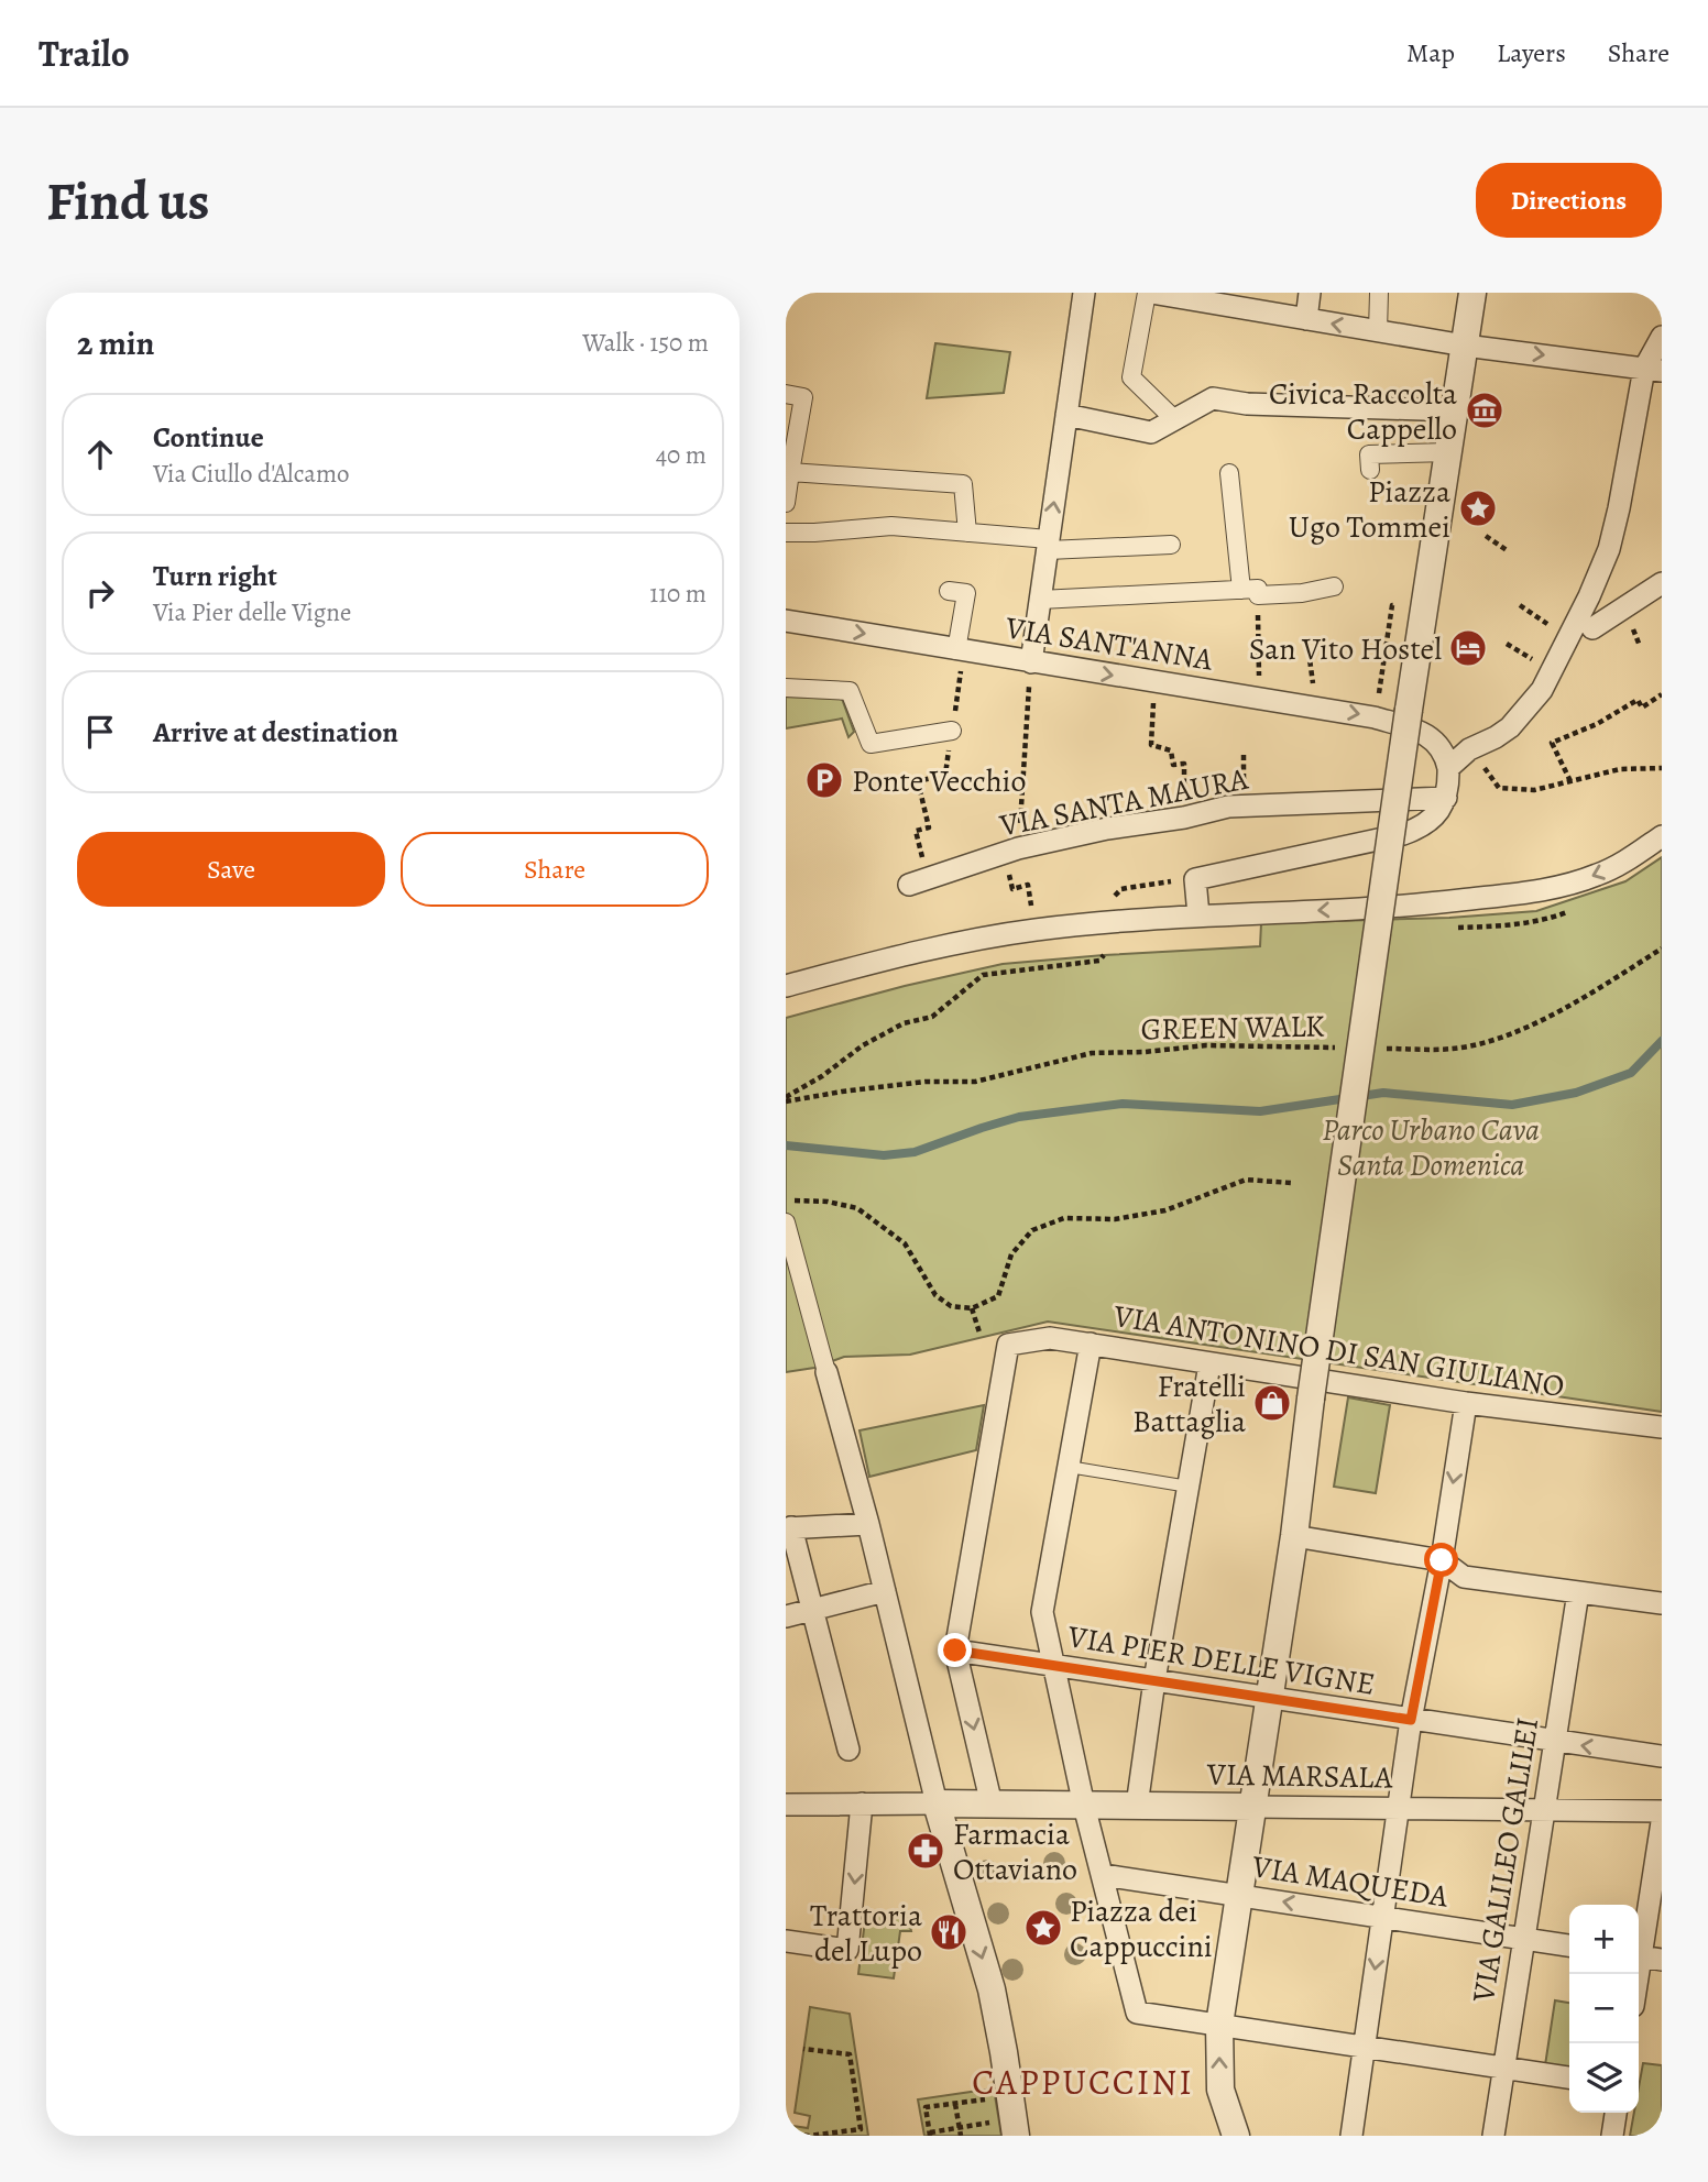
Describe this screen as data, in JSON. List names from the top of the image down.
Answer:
{
  "streets": {
    "street": [
      "VIA SANT'ANNA",
      "VIA SANTA MAURA",
      "VIA ANTONINO DI SAN GIULIANO",
      "VIA PIER DELLE VIGNE",
      "VIA MARSALA",
      "VIA GALILEO GALILEI",
      "VIA MAQUEDA"
    ],
    "path": ["GREEN WALK"]
  },
  "crossings": [
    ["VIA ANTONINO DI SAN GIULIANO", "VIA PIER DELLE VIGNE"],
    ["VIA PIER DELLE VIGNE", "VIA GALILEO GALILEI"],
    ["VIA MARSALA", "VIA GALILEO GALILEI"],
    ["VIA GALILEO GALILEI", "VIA MAQUEDA"]
  ],
  "districts": ["CAPPUCCINI"],
  "parks": ["Parco Urbano Cava Santa Domenica"],
  "places": {
    "museum": ["Civica Raccolta Cappello"],
    "place": ["Piazza Ugo Tommei", "Piazza dei Cappuccini"],
    "hotel": ["San Vito Hostel"],
    "parking": ["Ponte Vecchio"],
    "shop": ["Fratelli Battaglia"],
    "pharmacy": ["Farmacia Ottaviano"],
    "restaurant": ["Trattoria del Lupo"]
  },
  "page": {
    "header": "Trailo",
    "nav": ["Map", "Layers", "Share"],
    "buttons": [
      "Directions",
      ["Save", "Share"]
    ],
    "title": "Find us",
    "heading": ["2 min", "Walk · 150 m"],
    "list": [
      ["Continue", "Via Ciullo d'Alcamo", "40 m"],
      ["Turn right", "Via Pier delle Vigne", "110 m"],
      "Arrive at destination"
    ],
    "map_buttons": ["+", "−"]
  }
}
